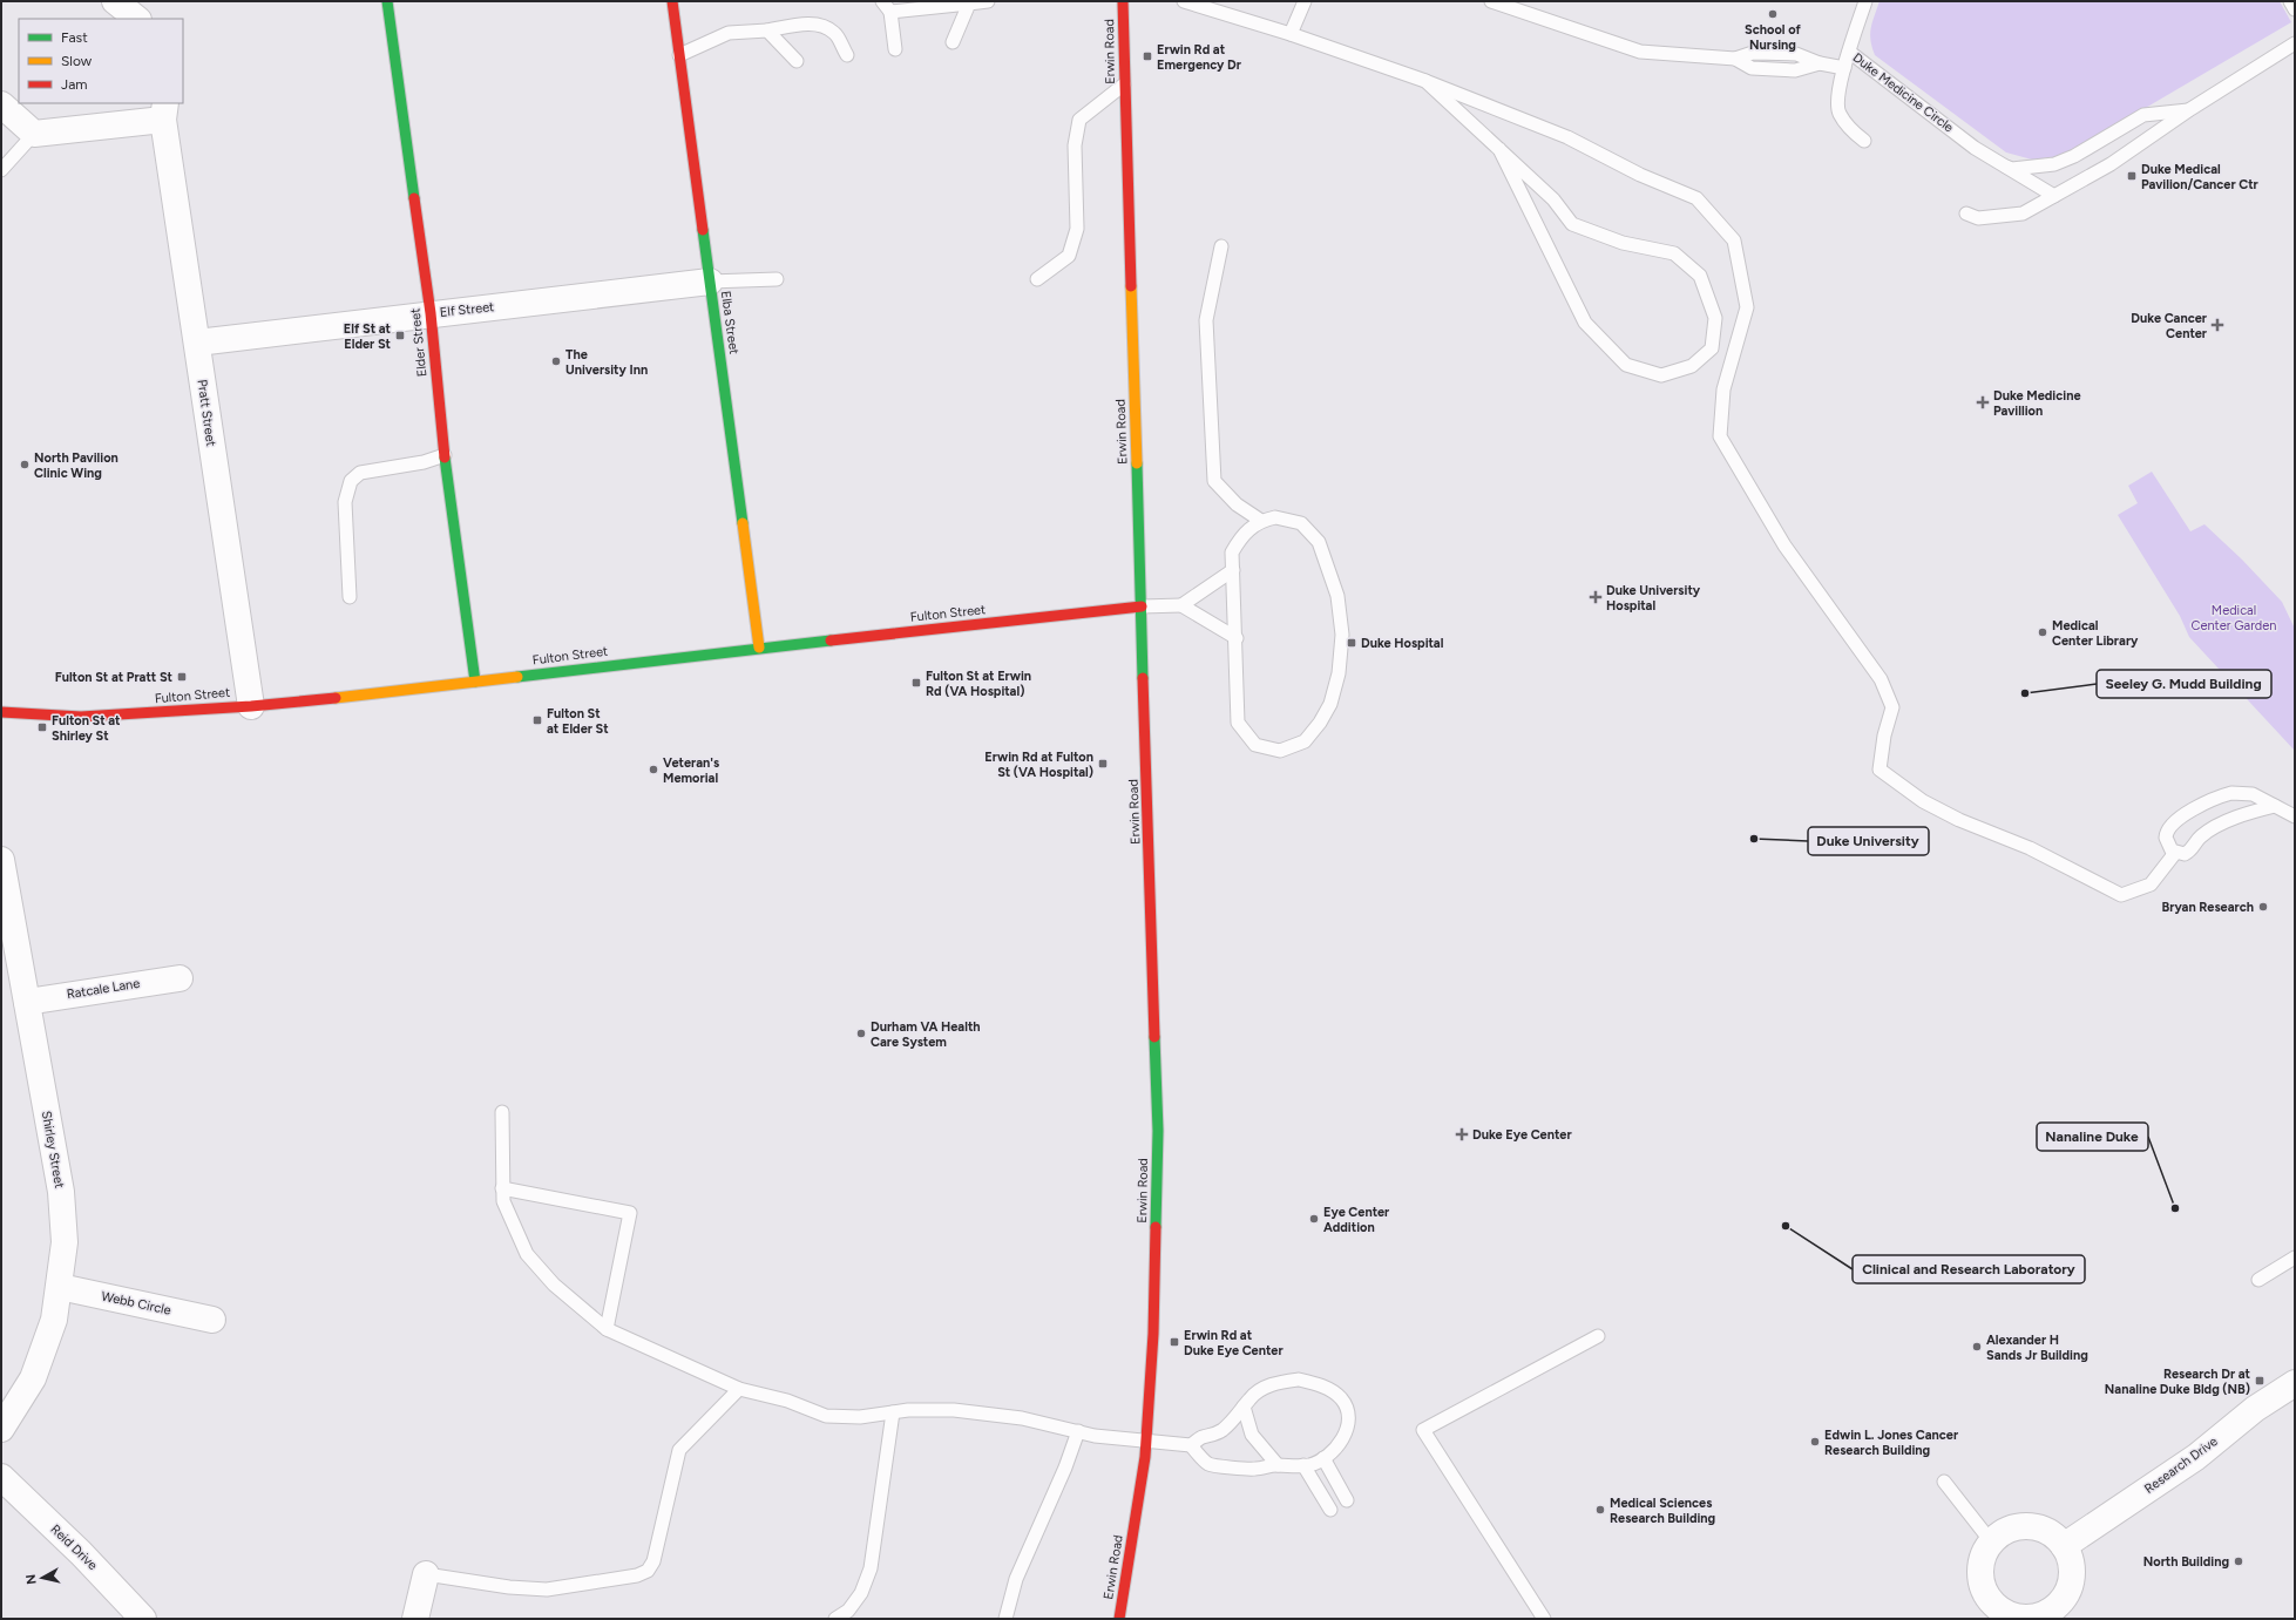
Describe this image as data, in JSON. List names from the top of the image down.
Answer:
{
  "streets": {
    "main road": [
      "Erwin Road",
      "Elba Street",
      "Elder Street",
      "Fulton Street"
    ],
    "street": [
      "Elf Street",
      "Pratt Street",
      "Ratcale Lane",
      "Shirley Street",
      "Webb Circle",
      "Research Drive",
      "Reid Drive"
    ],
    "lane": ["Duke Medicine Circle"]
  },
  "crossings": [
    ["Erwin Road", "Fulton Street"],
    ["Elf Street", "Elba Street"],
    ["Elf Street", "Elder Street"],
    ["Elf Street", "Pratt Street"],
    ["Elba Street", "Fulton Street"],
    ["Elder Street", "Fulton Street"],
    ["Pratt Street", "Fulton Street"],
    ["Ratcale Lane", "Shirley Street"],
    ["Shirley Street", "Webb Circle"]
  ],
  "parks": ["Medical Center Garden"],
  "places": {
    "other": [
      "School of Nursing",
      "The University Inn",
      "North Pavilion Clinic Wing",
      "Medical Center Library",
      "Seeley G. Mudd Building",
      "Veteran's Memorial",
      "Duke University",
      "Bryan Research",
      "Durham VA Health Care System",
      "Nanaline Duke",
      "Eye Center Addition",
      "Clinical and Research Laboratory",
      "Alexander H Sands Jr Building",
      "Edwin L. Jones Cancer Research Building",
      "Medical Sciences Research Building",
      "North Building"
    ],
    "transit": [
      "Erwin Rd at Emergency Dr",
      "Duke Medical Pavilion/Cancer Ctr",
      "Elf St at Elder St",
      "Duke Hospital",
      "Fulton St at Pratt St",
      "Fulton St at Erwin Rd (VA Hospital)",
      "Fulton St at Elder St",
      "Fulton St at Shirley St",
      "Erwin Rd at Fulton St (VA Hospital)",
      "Erwin Rd at Duke Eye Center",
      "Research Dr at Nanaline Duke Bldg (NB)"
    ],
    "health": [
      "Duke Cancer Center",
      "Duke Medicine Pavillion",
      "Duke University Hospital",
      "Duke Eye Center"
    ]
  },
  "legend": ["Fast", "Slow", "Jam"],
  "north": "left"
}
